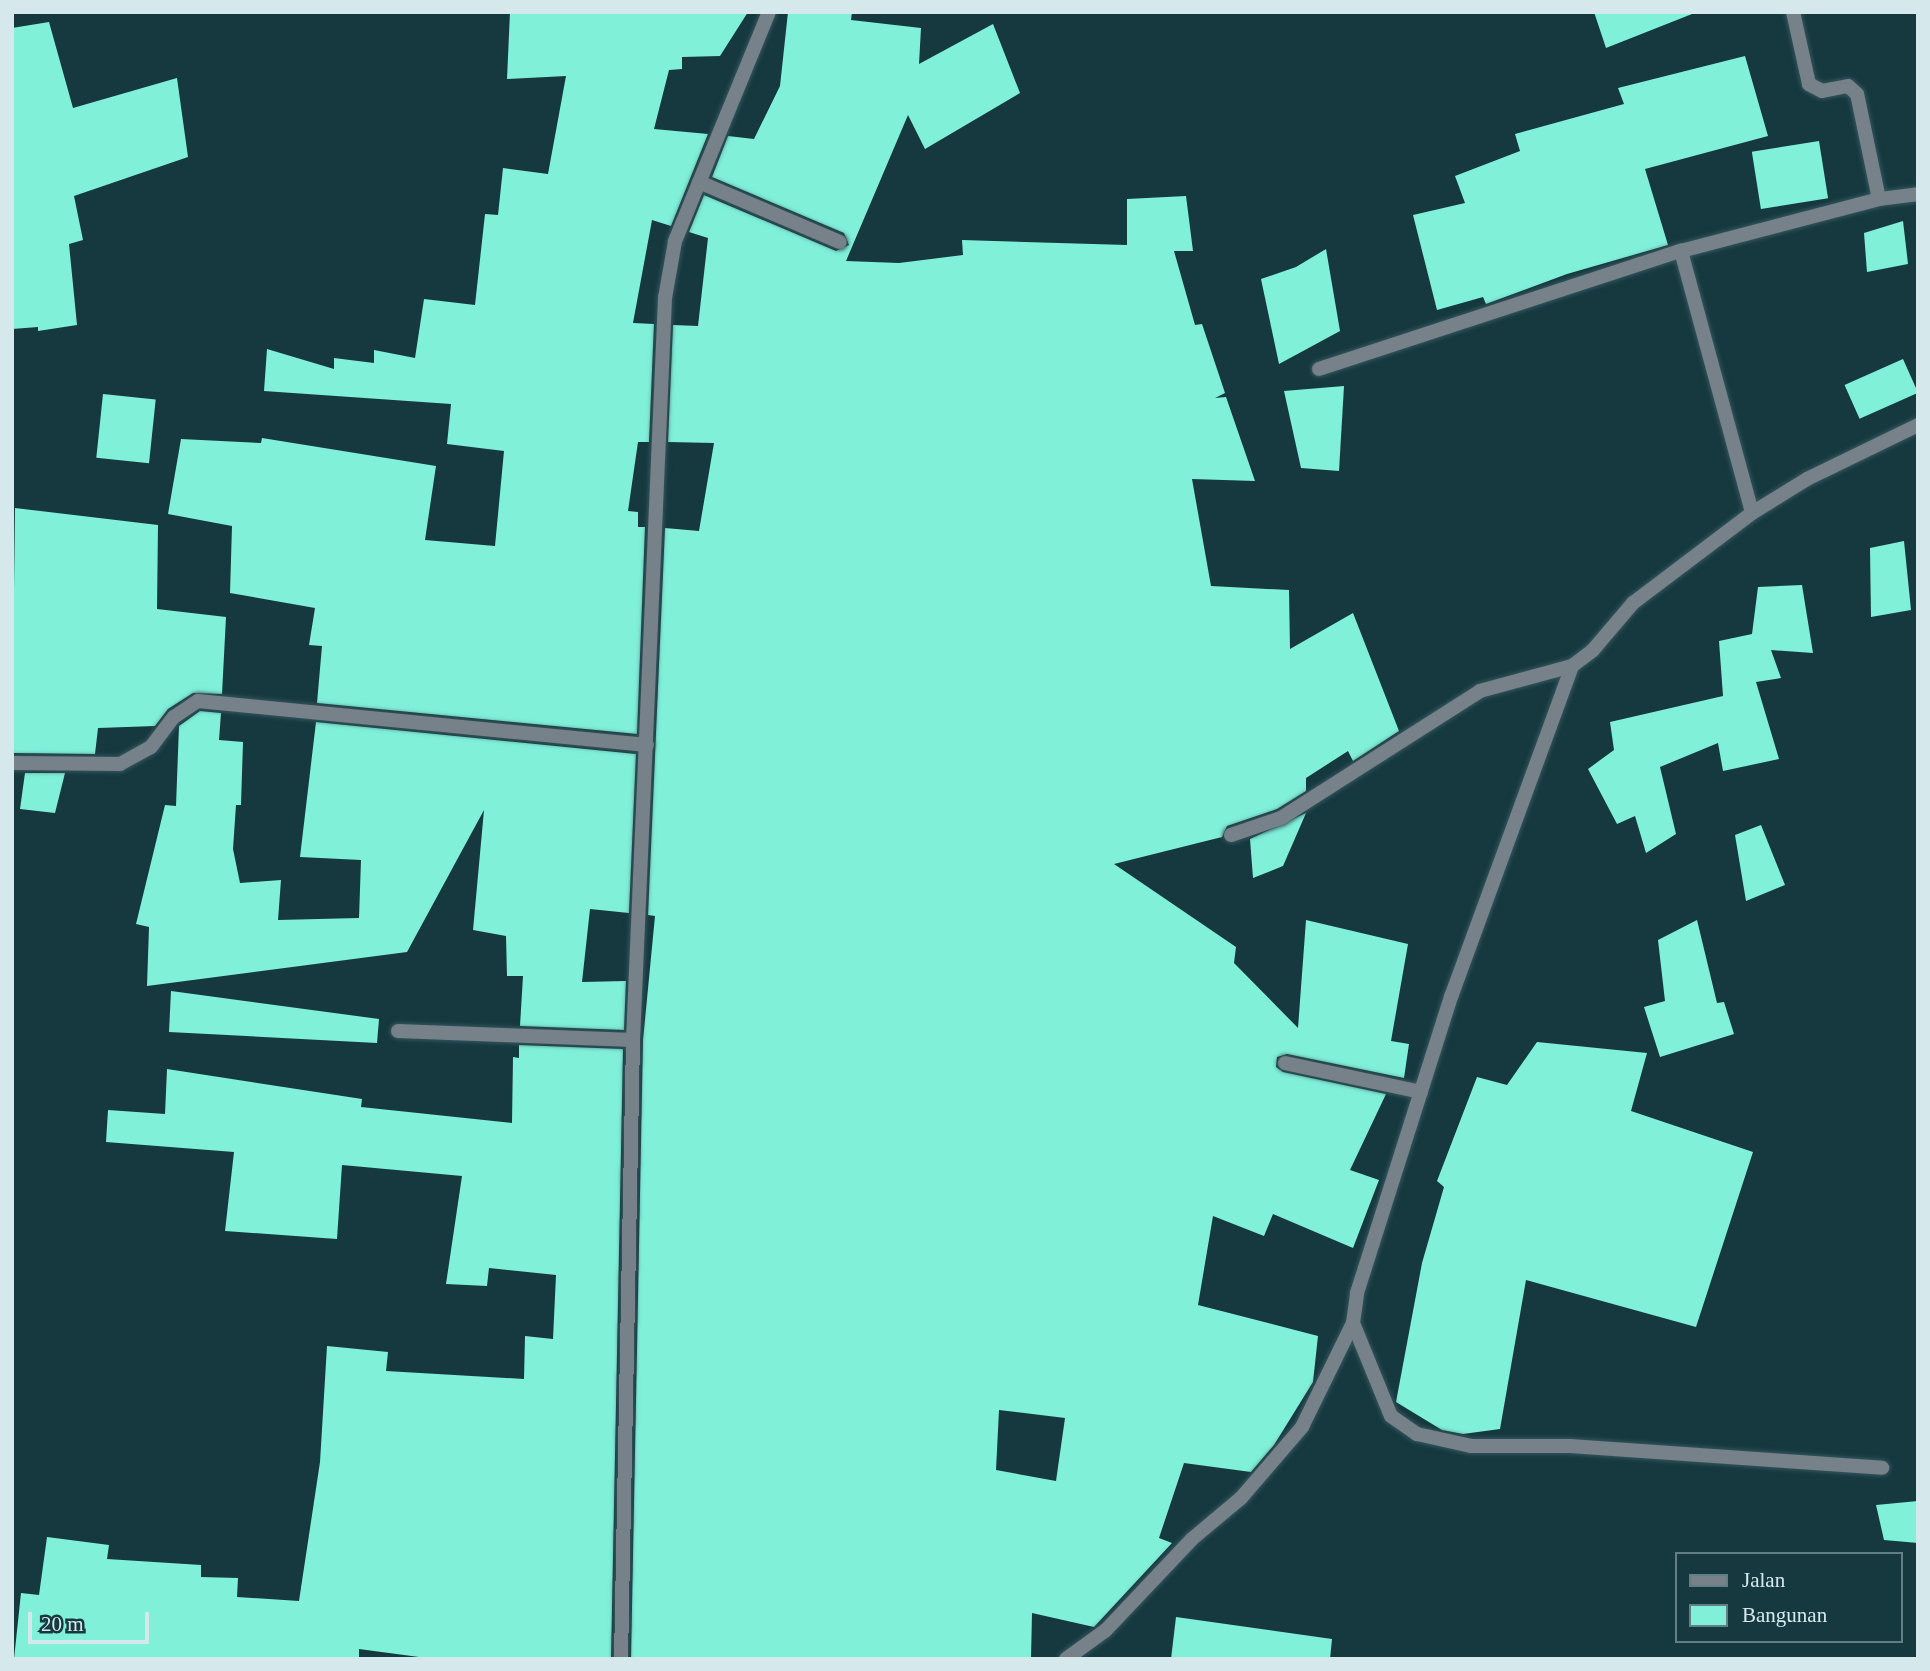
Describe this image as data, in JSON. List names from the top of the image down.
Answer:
{
  "legend": ["Jalan", "Bangunan"],
  "scale_bar": "20 m"
}
